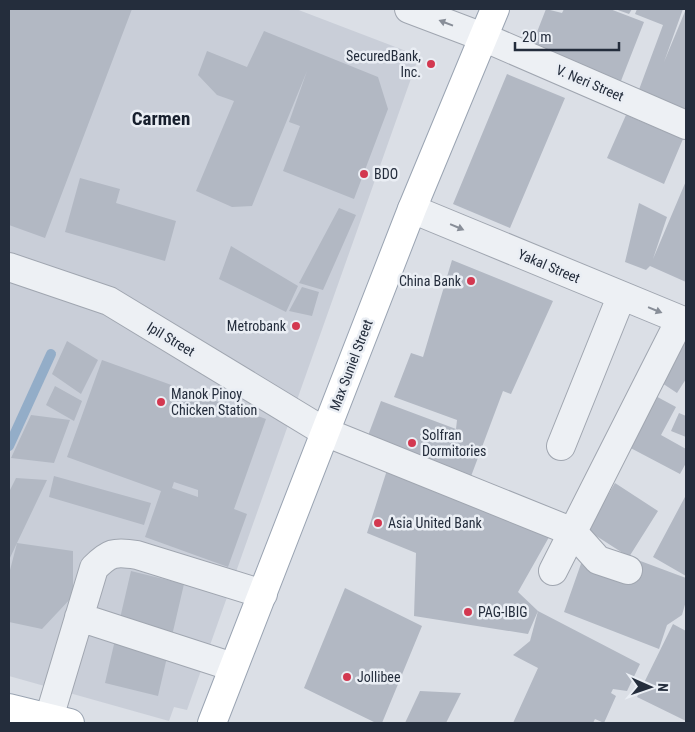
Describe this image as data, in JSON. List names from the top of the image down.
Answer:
{
  "streets": {
    "main road": ["Max Suniel Street"],
    "street": ["V. Neri Street", "Yakal Street", "Ipil Street"]
  },
  "crossings": [
    ["V. Neri Street", "Max Suniel Street"],
    ["Yakal Street", "Max Suniel Street"],
    ["Ipil Street", "Max Suniel Street"]
  ],
  "one_way": ["Yakal Street"],
  "districts": ["Carmen"],
  "places": [
    "SecuredBank, Inc.",
    "BDO",
    "China Bank",
    "Metrobank",
    "Manok Pinoy Chicken Station",
    "Solfran Dormitories",
    "Asia United Bank",
    "PAG-IBIG",
    "Jollibee"
  ],
  "scale_bar": "20 m",
  "north": "right"
}
